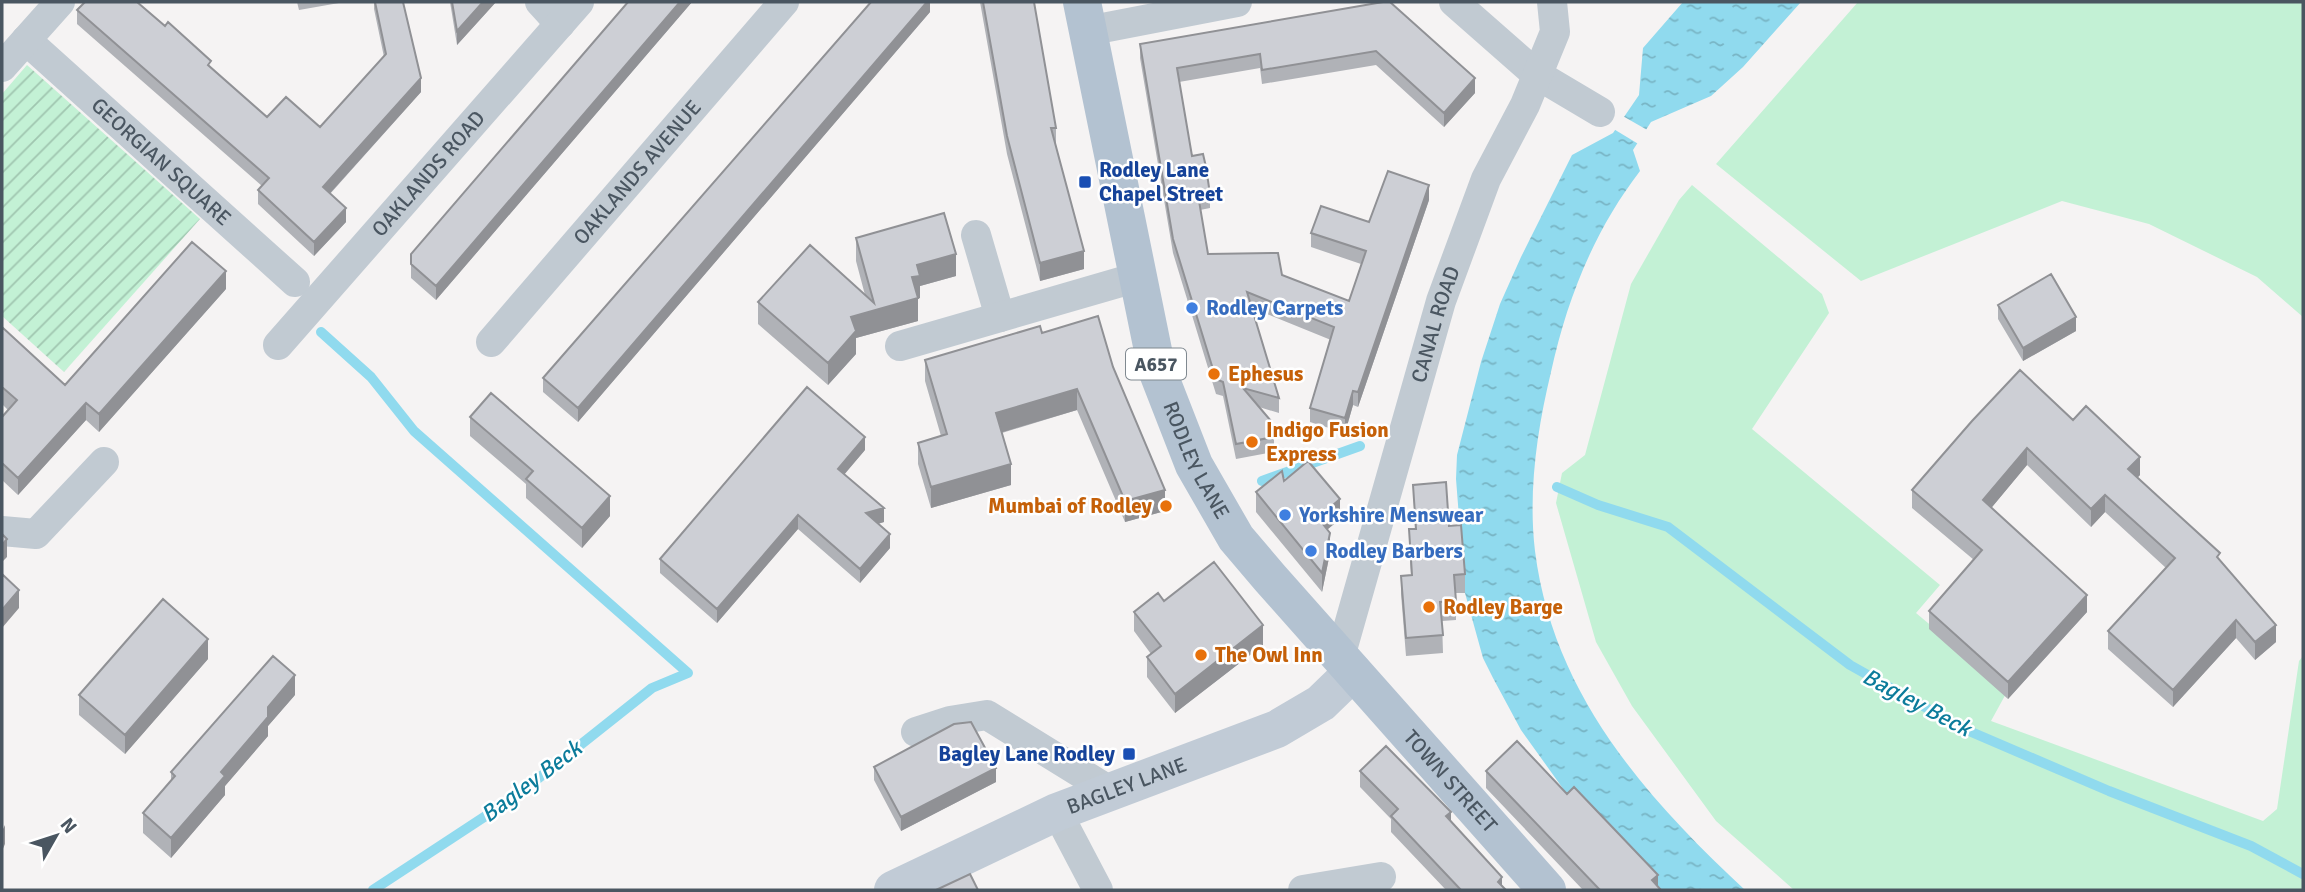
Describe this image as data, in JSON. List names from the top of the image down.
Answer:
{
  "streets": {
    "main road": ["A657", "RODLEY LANE", "TOWN STREET"],
    "street": [
      "GEORGIAN SQUARE",
      "OAKLANDS AVENUE",
      "OAKLANDS ROAD",
      "CANAL ROAD",
      "BAGLEY LANE"
    ]
  },
  "crossings": [
    ["CANAL ROAD", "RODLEY LANE"],
    ["CANAL ROAD", "TOWN STREET"],
    ["CANAL ROAD", "BAGLEY LANE"],
    ["RODLEY LANE", "TOWN STREET"],
    ["RODLEY LANE", "BAGLEY LANE"],
    ["TOWN STREET", "BAGLEY LANE"]
  ],
  "water": ["Bagley Beck"],
  "places": {
    "transit": ["Rodley Lane Chapel Street", "Bagley Lane Rodley"],
    "other": [
      "Rodley Carpets",
      "Ephesus",
      "Indigo Fusion Express",
      "Mumbai of Rodley",
      "Yorkshire Menswear",
      "Rodley Barbers",
      "Rodley Barge",
      "The Owl Inn"
    ]
  },
  "north": "top right"
}
